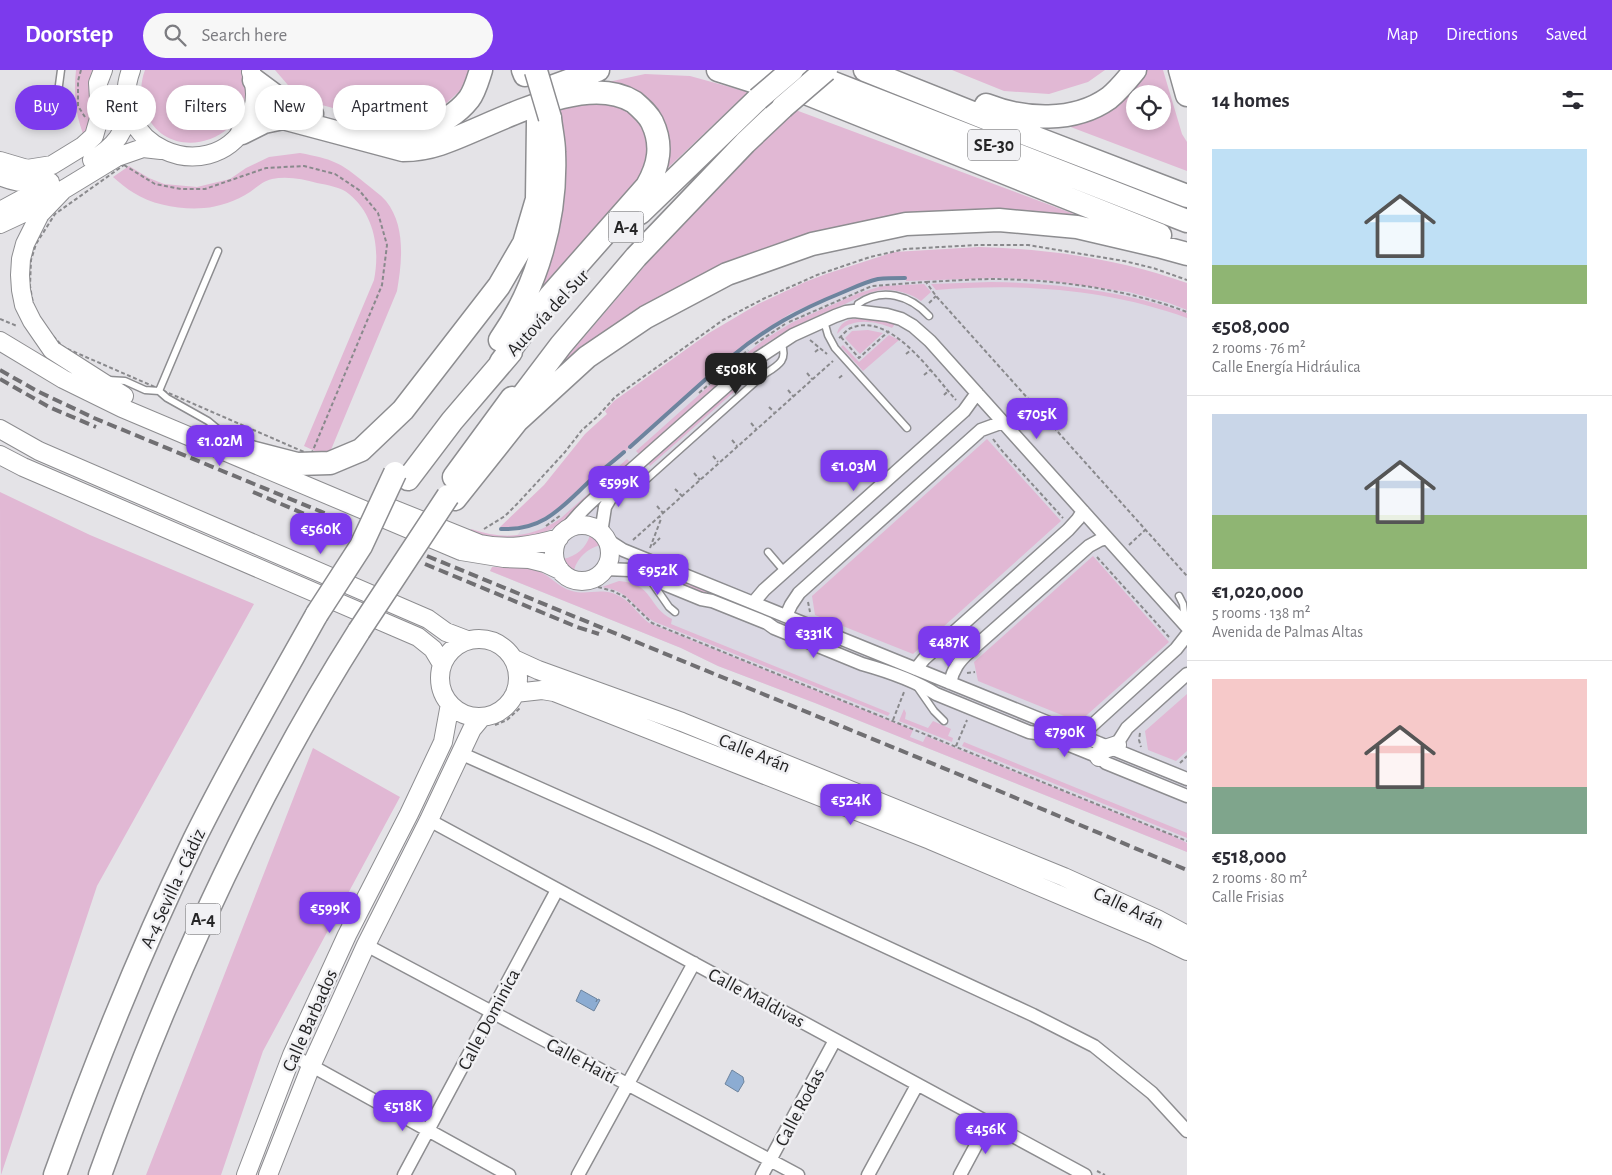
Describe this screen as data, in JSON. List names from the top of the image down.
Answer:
{
  "streets": {
    "highway": [
      "SE-30",
      "A-4",
      "Autovía del Sur",
      "A-4 Sevilla - Cádiz"
    ],
    "street": [
      "Calle Arán",
      "Calle Maldivas",
      "Calle Dominica",
      "Calle Barbados",
      "Calle Haití",
      "Calle Rodas"
    ]
  },
  "crossings": [
    ["A-4", "Autovía del Sur"],
    ["Autovía del Sur", "A-4 Sevilla - Cádiz"],
    ["Calle Arán", "Calle Barbados"],
    ["Calle Maldivas", "Calle Dominica"],
    ["Calle Maldivas", "Calle Barbados"],
    ["Calle Maldivas", "Calle Rodas"],
    ["Calle Dominica", "Calle Haití"],
    ["Calle Barbados", "Calle Haití"],
    ["Calle Haití", "Calle Rodas"]
  ],
  "page": {
    "header": "Doorstep",
    "search": "Search here",
    "nav": ["Map", "Directions", "Saved"],
    "heading": "14 homes",
    "chip": [
      "Buy",
      "Rent",
      "Filters",
      "New",
      "Apartment"
    ],
    "list": [
      {
        "name": "€508,000",
        "note": "2 rooms · 76 m² · Calle Energía Hidráulica"
      },
      {
        "name": "€1,020,000",
        "note": "5 rooms · 138 m² · Avenida de Palmas Altas"
      },
      {
        "name": "€518,000",
        "note": "2 rooms · 80 m² · Calle Frisias"
      }
    ],
    "price": [
      "€508K",
      "€705K",
      "€1.02M",
      "€1.03M",
      "€599K",
      "€560K",
      "€952K",
      "€331K",
      "€487K",
      "€790K",
      "€524K",
      "€599K",
      "€518K",
      "€456K"
    ]
  }
}
